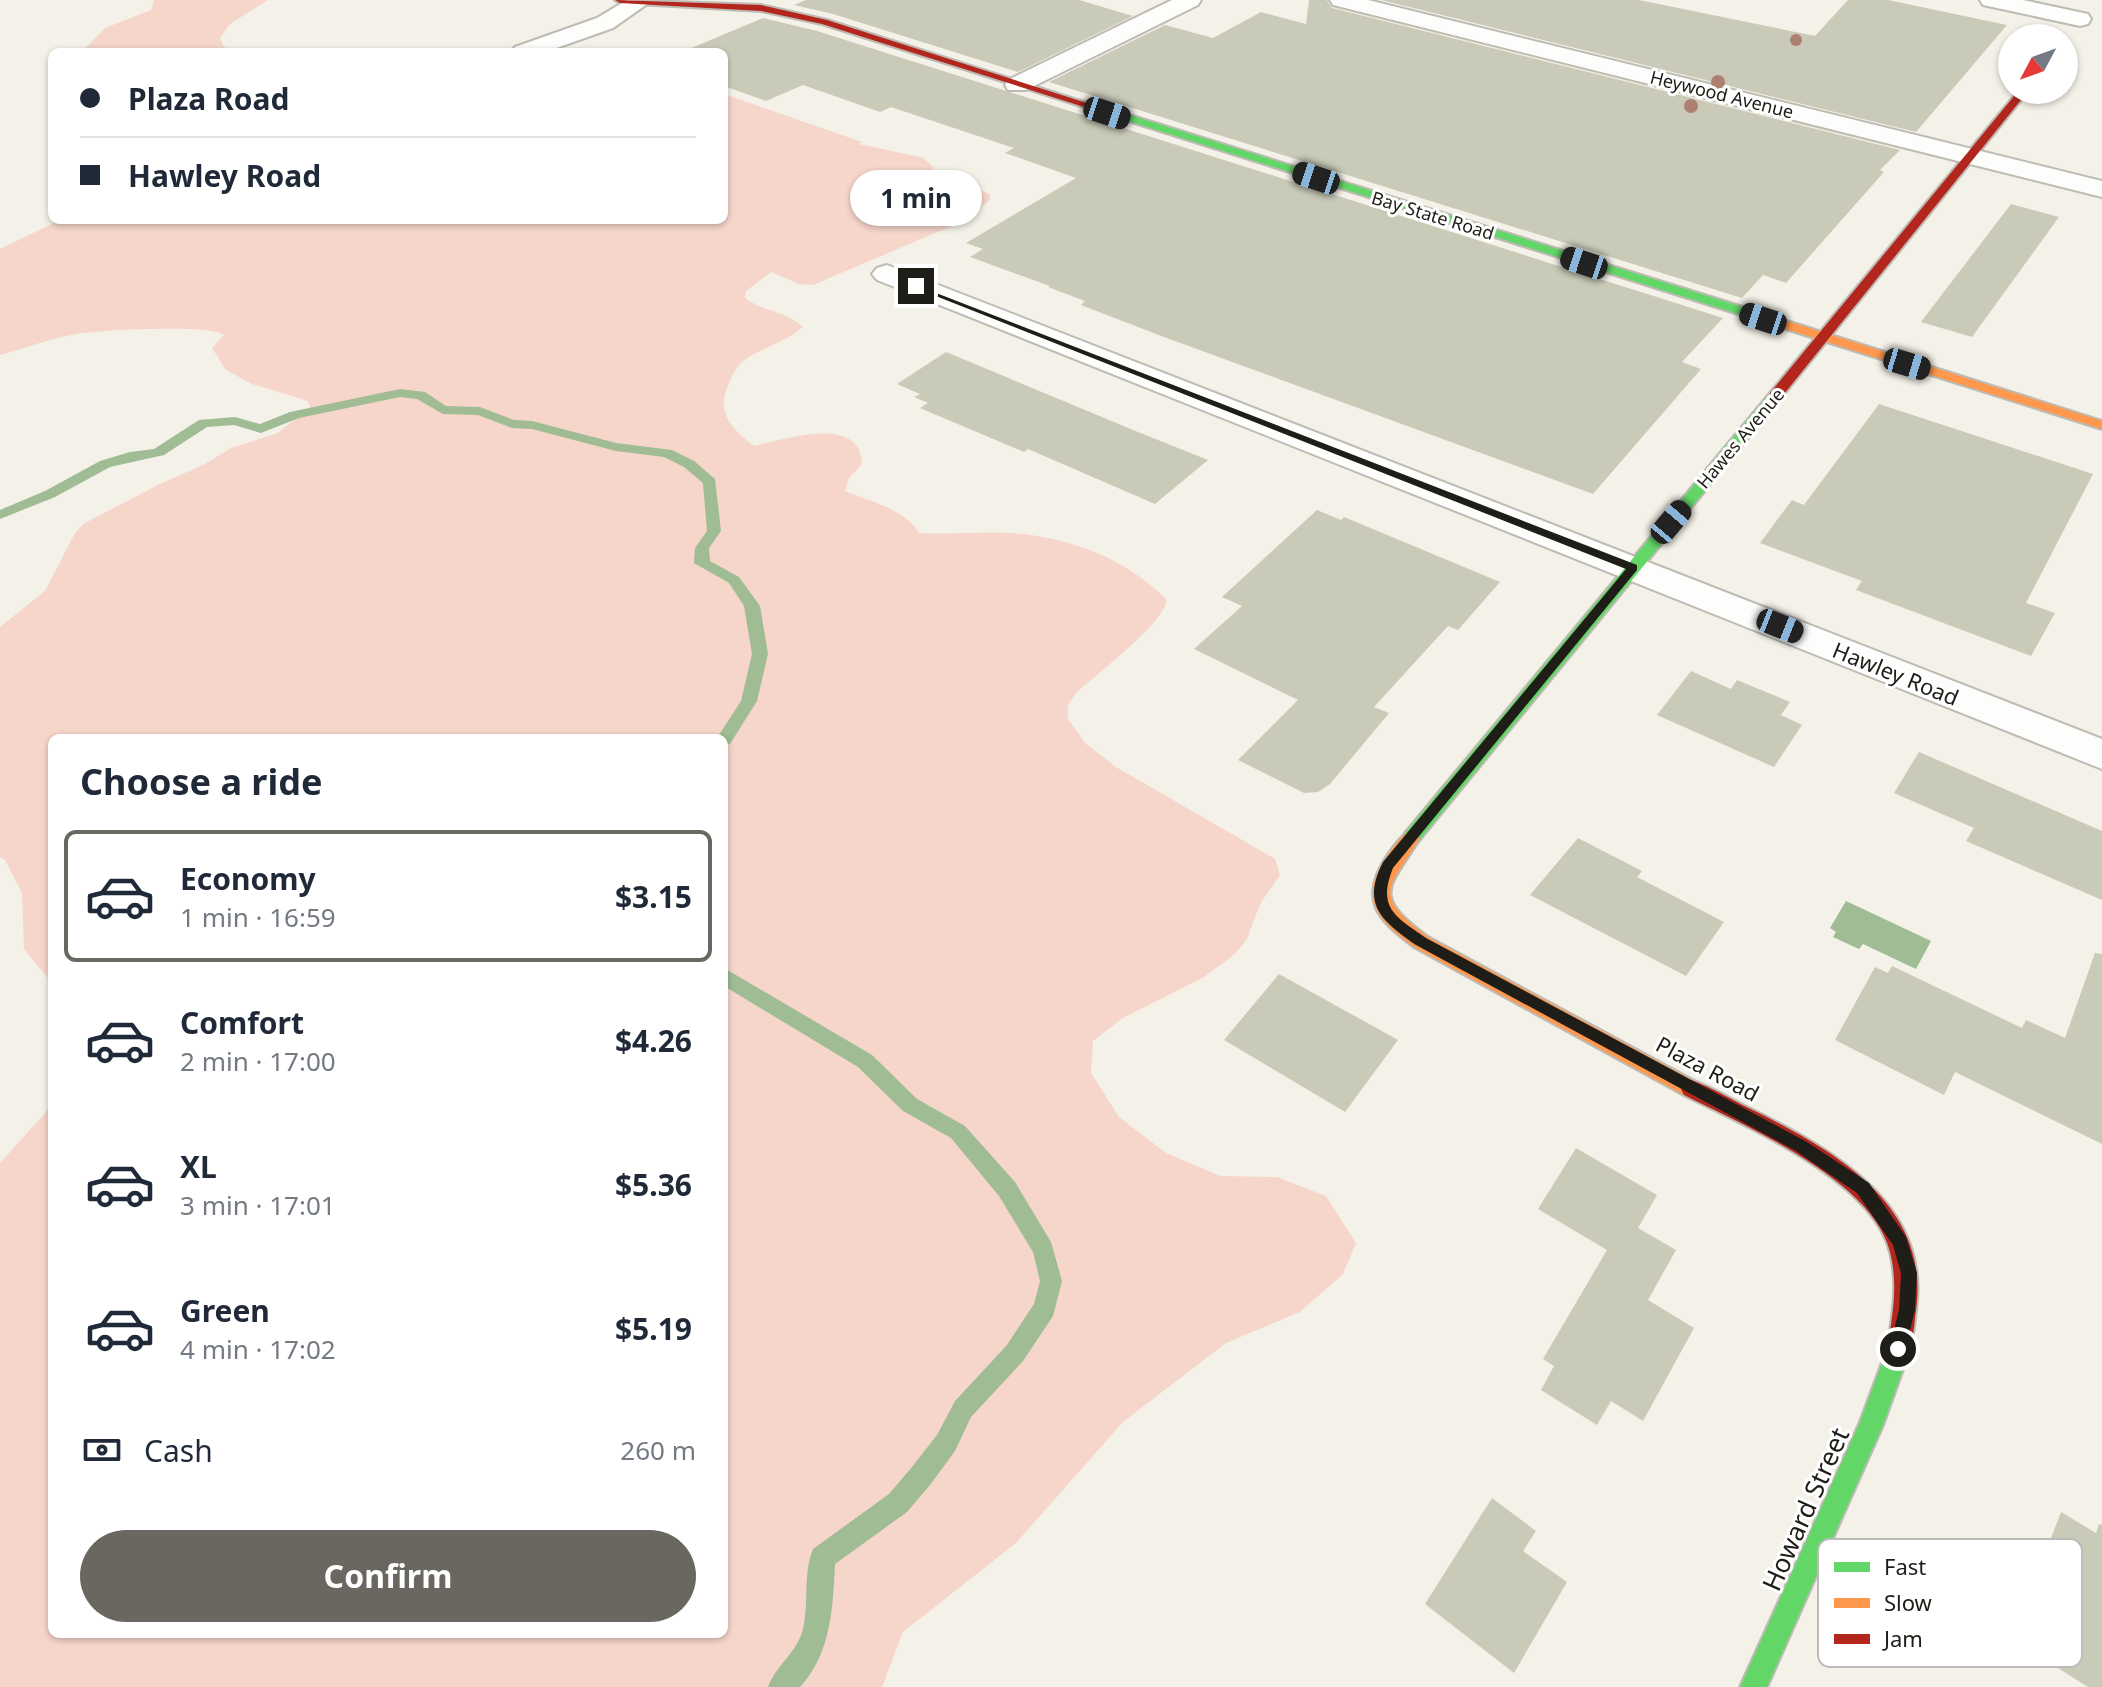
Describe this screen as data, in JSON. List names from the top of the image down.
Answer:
{
  "streets": {
    "street": [
      "Heywood Avenue",
      "Bay State Road",
      "Hawes Avenue",
      "Hawley Road",
      "Plaza Road",
      "Howard Street"
    ]
  },
  "crossings": [
    ["Heywood Avenue", "Hawes Avenue"],
    ["Bay State Road", "Hawes Avenue"],
    ["Hawes Avenue", "Hawley Road"],
    ["Hawes Avenue", "Plaza Road"],
    ["Plaza Road", "Howard Street"]
  ],
  "legend": ["Fast", "Slow", "Jam"],
  "north": "bottom left",
  "page": {
    "banner": ["Plaza Road", "Hawley Road"],
    "bubble": "1 min",
    "heading": "Choose a ride",
    "list": [
      {
        "name": "Economy",
        "note": "1 min · 16:59",
        "value": "$3.15"
      },
      {
        "name": "Comfort",
        "note": "2 min · 17:00",
        "value": "$4.26"
      },
      {
        "name": "XL",
        "note": "3 min · 17:01",
        "value": "$5.36"
      },
      {
        "name": "Green",
        "note": "4 min · 17:02",
        "value": "$5.19"
      }
    ],
    "pay": ["Cash", "260 m"],
    "buttons": "Confirm"
  }
}
